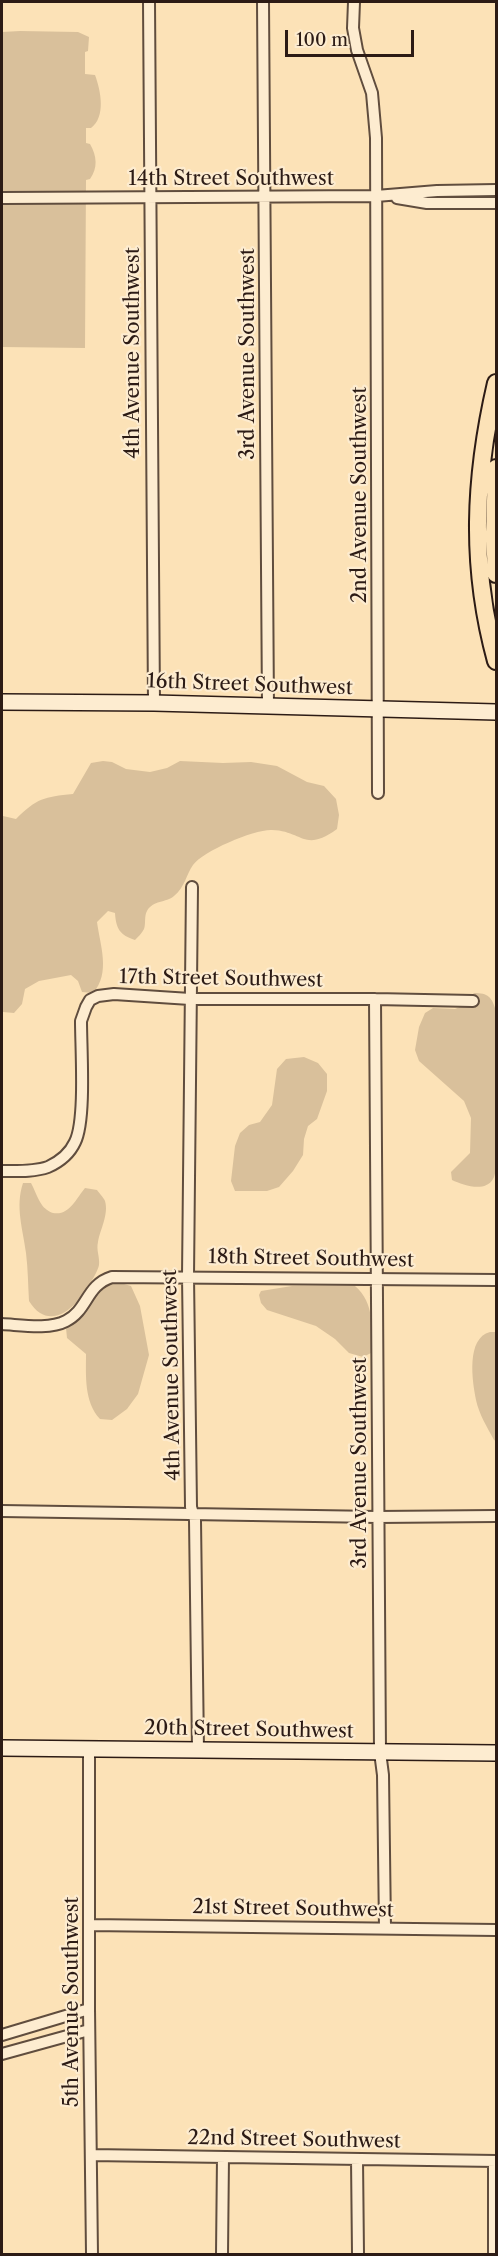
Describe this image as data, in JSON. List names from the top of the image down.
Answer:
{
  "streets": {
    "street": [
      "14th Street Southwest",
      "4th Avenue Southwest",
      "3rd Avenue Southwest",
      "2nd Avenue Southwest",
      "16th Street Southwest",
      "17th Street Southwest",
      "18th Street Southwest",
      "20th Street Southwest",
      "21st Street Southwest",
      "5th Avenue Southwest",
      "22nd Street Southwest"
    ]
  },
  "crossings": [
    ["14th Street Southwest", "4th Avenue Southwest"],
    ["14th Street Southwest", "3rd Avenue Southwest"],
    ["14th Street Southwest", "2nd Avenue Southwest"],
    ["4th Avenue Southwest", "16th Street Southwest"],
    ["4th Avenue Southwest", "17th Street Southwest"],
    ["4th Avenue Southwest", "18th Street Southwest"],
    ["4th Avenue Southwest", "20th Street Southwest"],
    ["3rd Avenue Southwest", "16th Street Southwest"],
    ["3rd Avenue Southwest", "17th Street Southwest"],
    ["3rd Avenue Southwest", "18th Street Southwest"],
    ["3rd Avenue Southwest", "20th Street Southwest"],
    ["3rd Avenue Southwest", "21st Street Southwest"],
    ["2nd Avenue Southwest", "16th Street Southwest"],
    ["20th Street Southwest", "5th Avenue Southwest"],
    ["21st Street Southwest", "5th Avenue Southwest"],
    ["5th Avenue Southwest", "22nd Street Southwest"]
  ],
  "scale_bar": "100 m"
}
